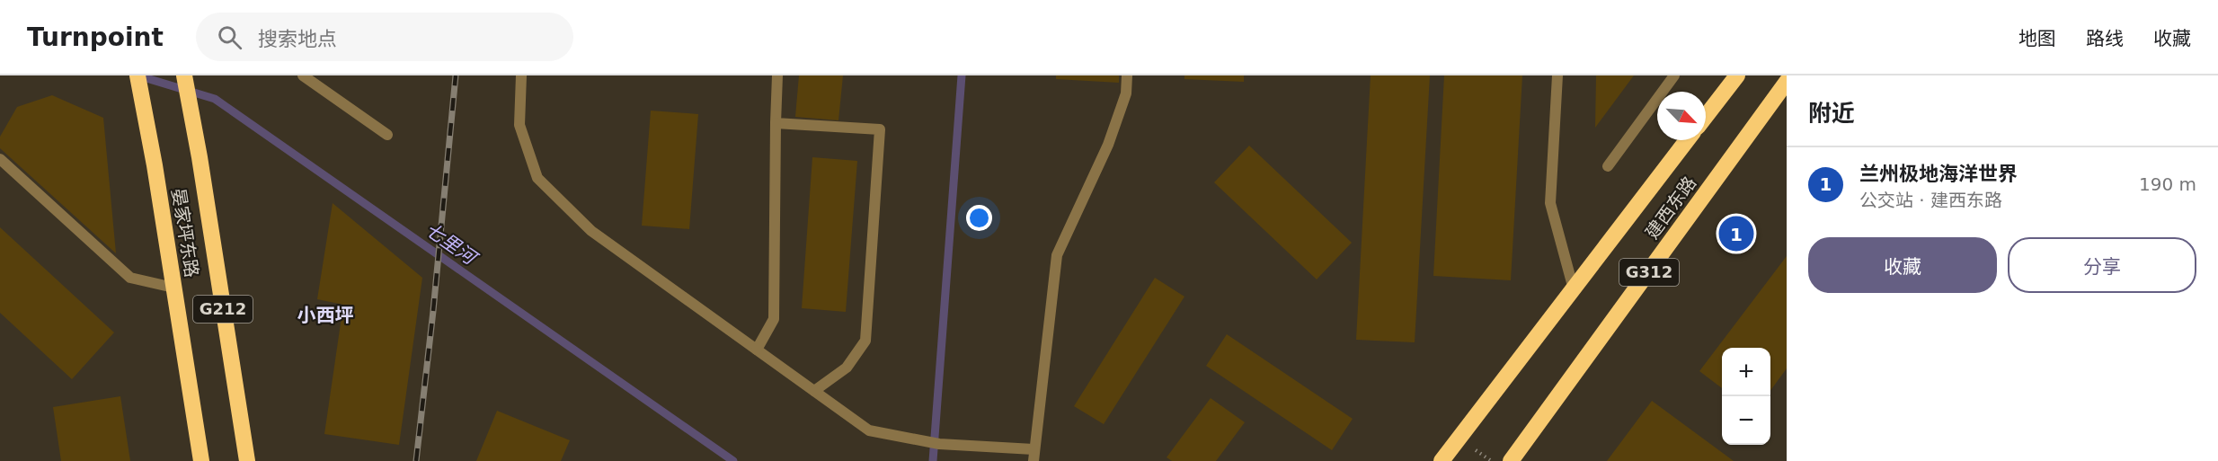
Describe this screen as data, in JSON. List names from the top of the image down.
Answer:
{
  "streets": {
    "highway": [
      "建西东路",
      "晏家坪东路",
      "G312",
      "G212"
    ]
  },
  "districts": ["小西坪"],
  "water": ["七里河"],
  "north": "bottom right",
  "page": {
    "header": "Turnpoint",
    "search": "搜索地点",
    "nav": ["地图", "路线", "收藏"],
    "heading": "附近",
    "list": [
      {
        "mark": "1",
        "name": "兰州极地海洋世界",
        "note": "公交站 · 建西东路",
        "value": "190 m"
      }
    ],
    "pins": "1",
    "buttons": ["收藏", "分享"],
    "map_buttons": ["+", "−"]
  }
}
